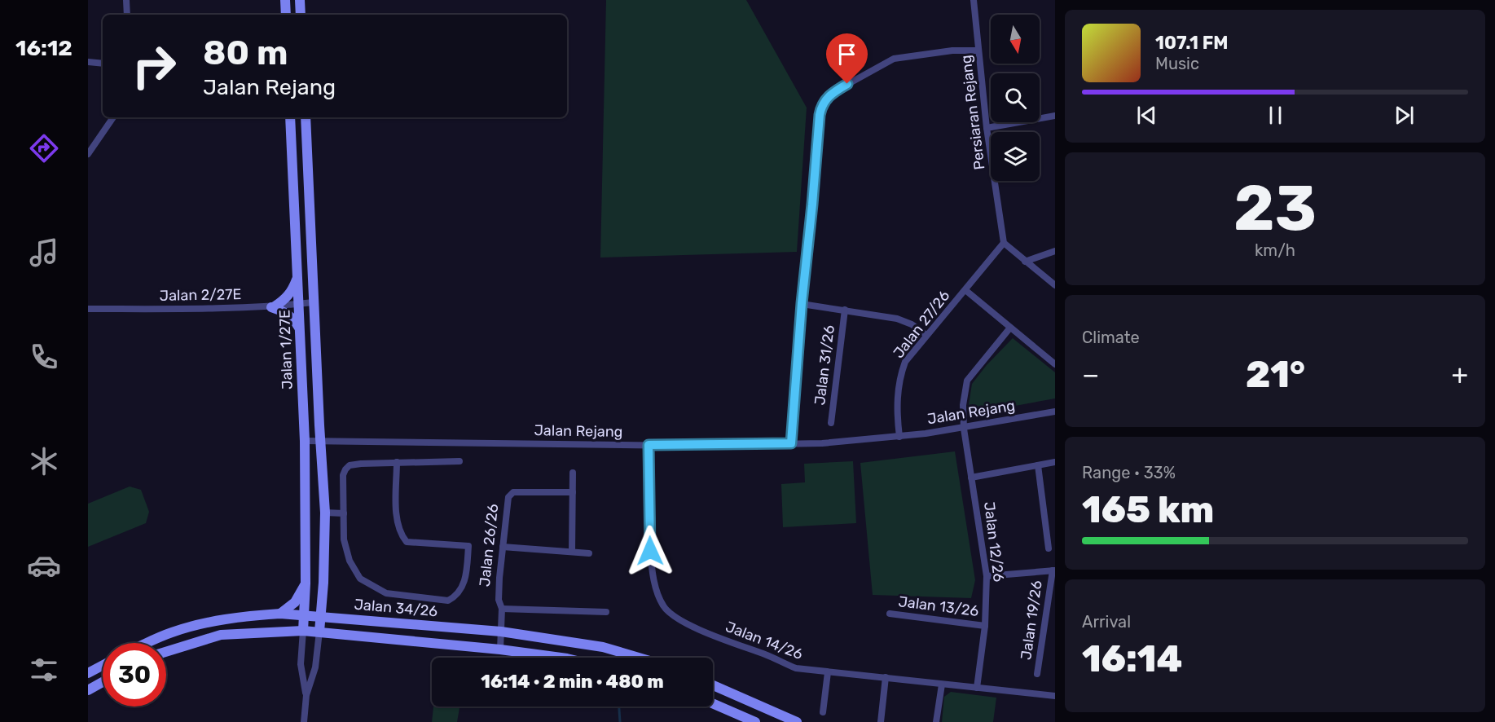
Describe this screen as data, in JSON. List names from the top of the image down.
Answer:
{
  "streets": {
    "main road": ["Jalan 1/27E", "Jalan 34/26"],
    "street": [
      "Persiaran Rejang",
      "Jalan 2/27E",
      "Jalan 27/26",
      "Jalan 31/26",
      "Jalan Rejang",
      "Jalan 12/26",
      "Jalan 26/26",
      "Jalan 13/26",
      "Jalan 19/26",
      "Jalan 14/26"
    ]
  },
  "crossings": [
    ["Persiaran Rejang", "Jalan 27/26"],
    ["Jalan 2/27E", "Jalan 1/27E"],
    ["Jalan 27/26", "Jalan Rejang"],
    ["Jalan 1/27E", "Jalan Rejang"],
    ["Jalan Rejang", "Jalan 12/26"],
    ["Jalan Rejang", "Jalan 14/26"],
    ["Jalan 12/26", "Jalan 13/26"],
    ["Jalan 12/26", "Jalan 14/26"],
    ["Jalan 26/26", "Jalan 34/26"]
  ],
  "north": "bottom",
  "page": {
    "tabs": "16:12",
    "turn": ["80 m", "Jalan Rejang"],
    "song": ["107.1 FM", "Music"],
    "tile": [
      ["23", "km/h"],
      "Climate",
      ["Range · 33%", "165 km"],
      ["Arrival", "16:14"]
    ],
    "heat": ["−", "21°", "+"],
    "limit": "30",
    "trip": "16:14 · 2 min · 480 m"
  }
}
